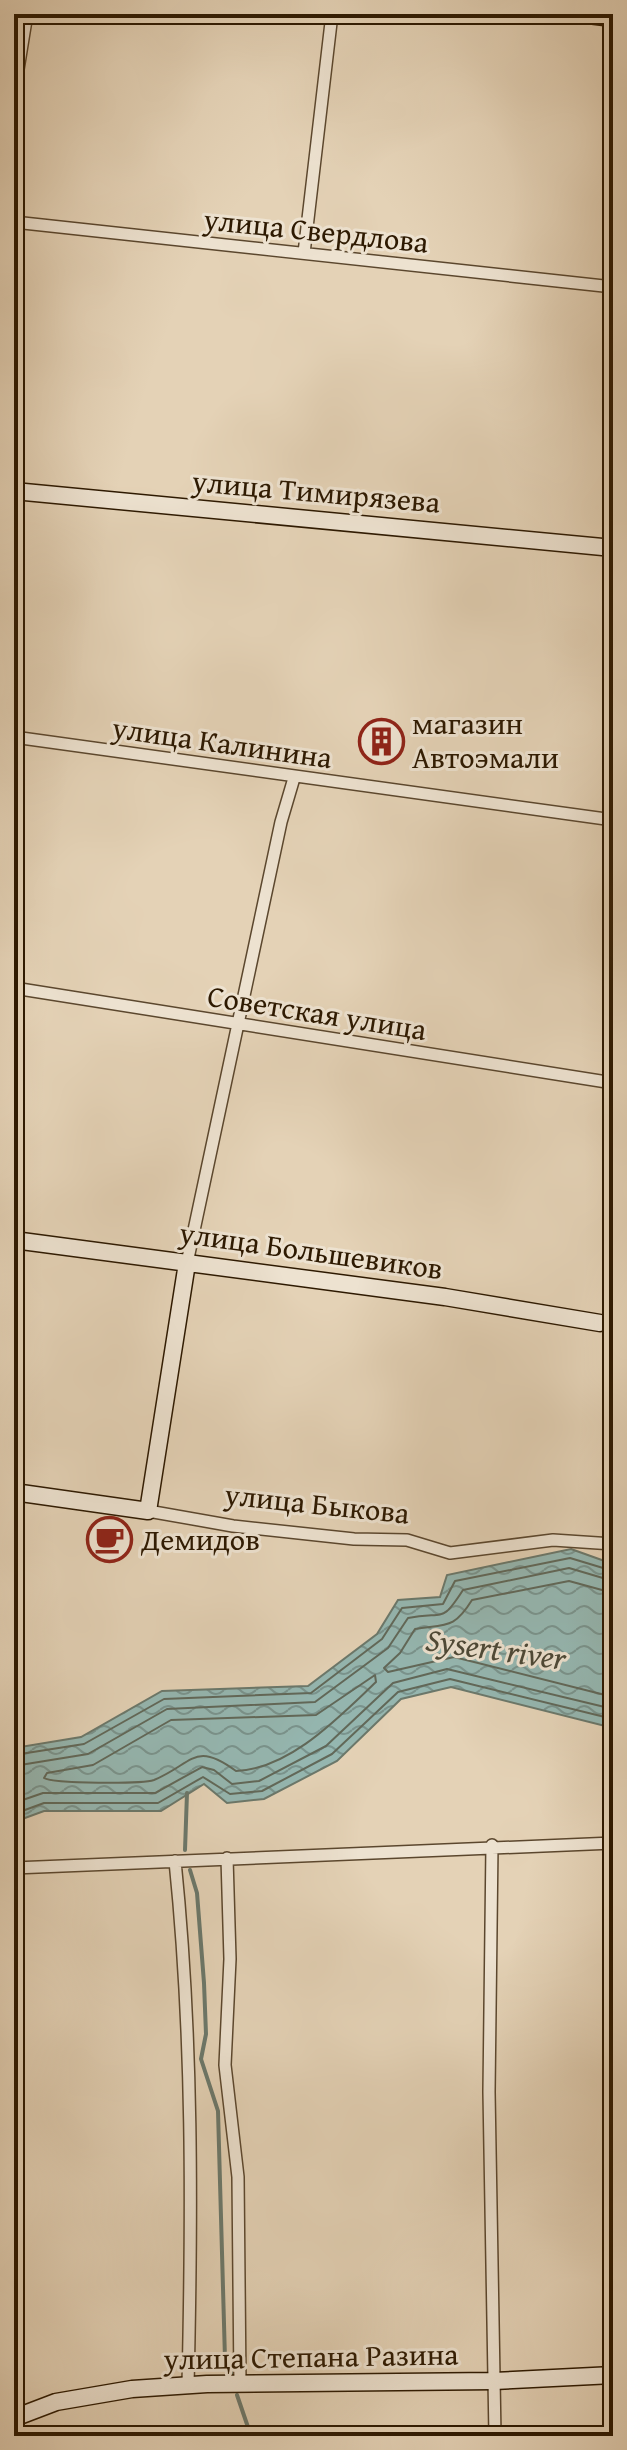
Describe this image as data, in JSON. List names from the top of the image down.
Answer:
{
  "streets": {
    "street": [
      "улица Свердлова",
      "улица Тимирязева",
      "улица Калинина",
      "Советская улица",
      "улица Большевиков",
      "улица Быкова",
      "улица Степана Разина"
    ]
  },
  "water": ["Sysert river"],
  "places": {
    "building": ["магазин Автоэмали"],
    "cafe": ["Демидов"]
  }
}
